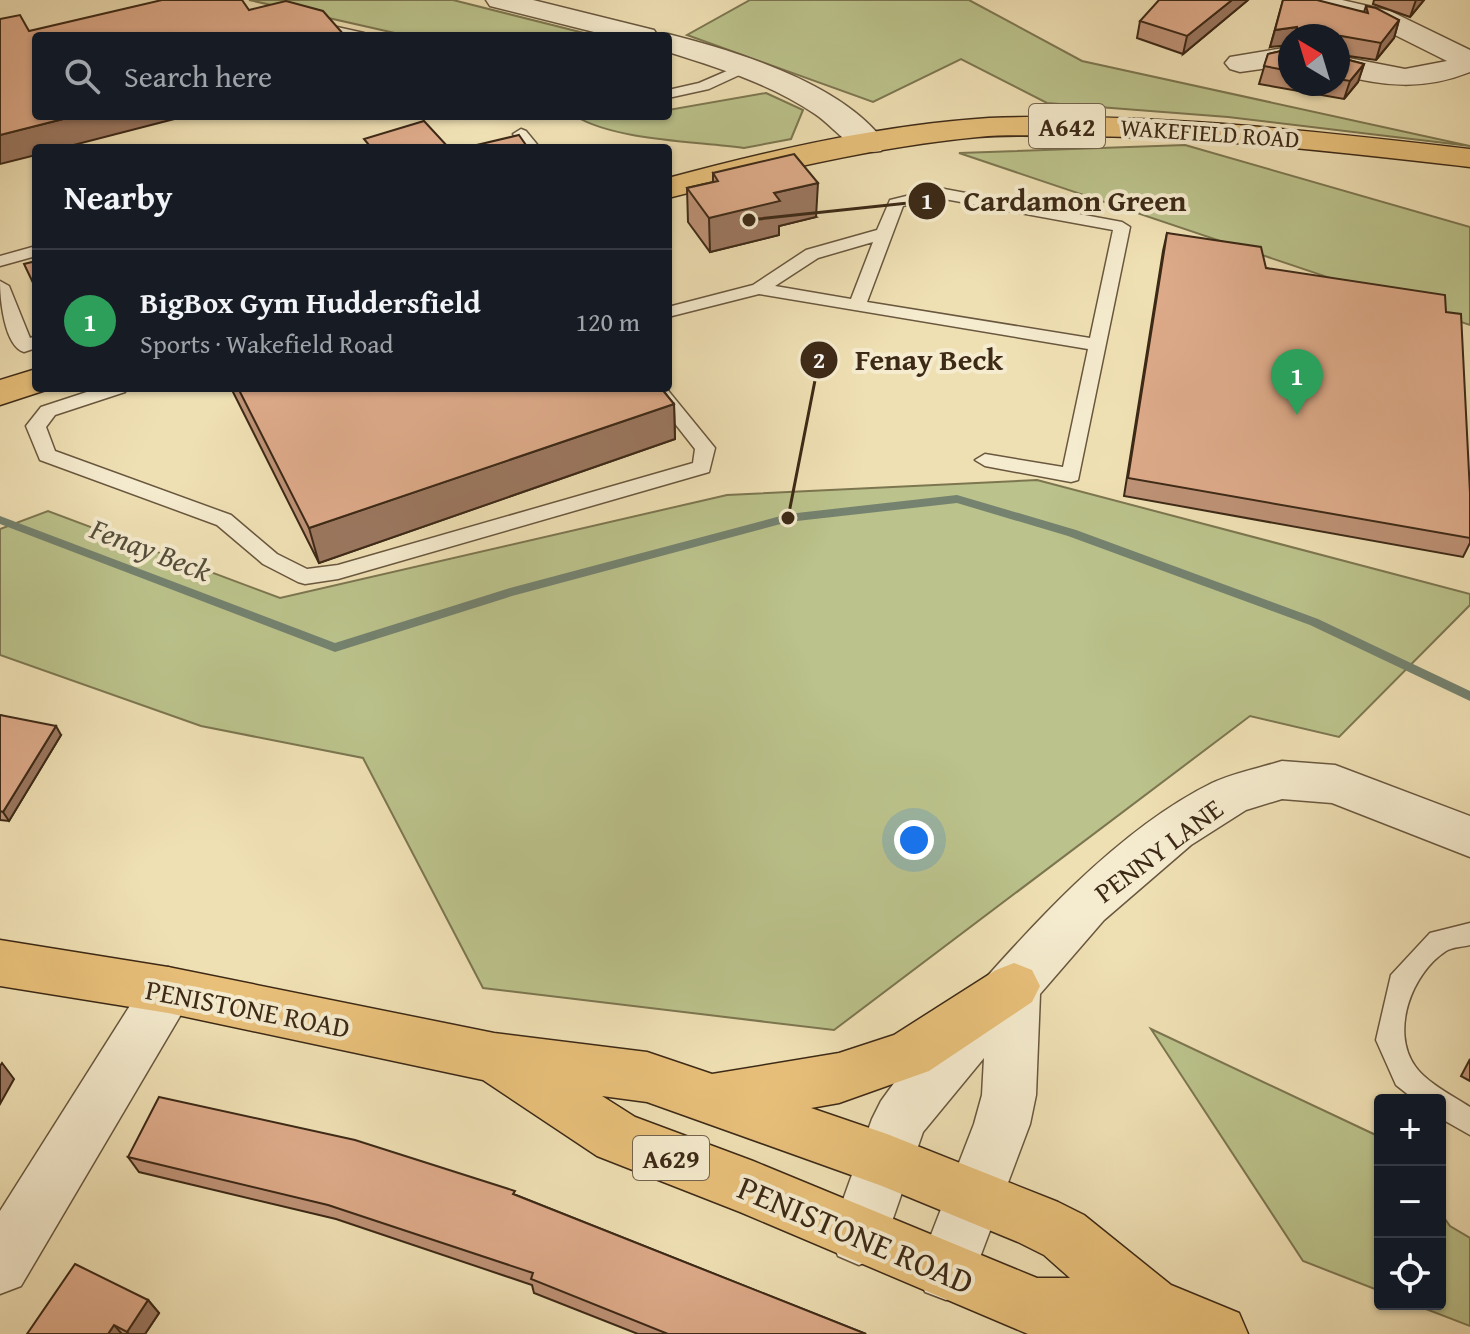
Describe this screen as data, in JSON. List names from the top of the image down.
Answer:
{
  "streets": {
    "highway": [
      "A642",
      "WAKEFIELD ROAD",
      "PENISTONE ROAD",
      "A629"
    ],
    "street": ["PENNY LANE"]
  },
  "crossings": [
    ["PENNY LANE", "PENISTONE ROAD"]
  ],
  "water": ["Fenay Beck"],
  "places": ["Cardamon Green", "Fenay Beck"],
  "north": "top left",
  "page": {
    "search": "Search here",
    "heading": "Nearby",
    "list": [
      {
        "mark": "1",
        "name": "BigBox Gym Huddersfield",
        "note": "Sports · Wakefield Road",
        "value": "120 m"
      }
    ],
    "pins": "1",
    "map_buttons": ["+", "−"]
  }
}
